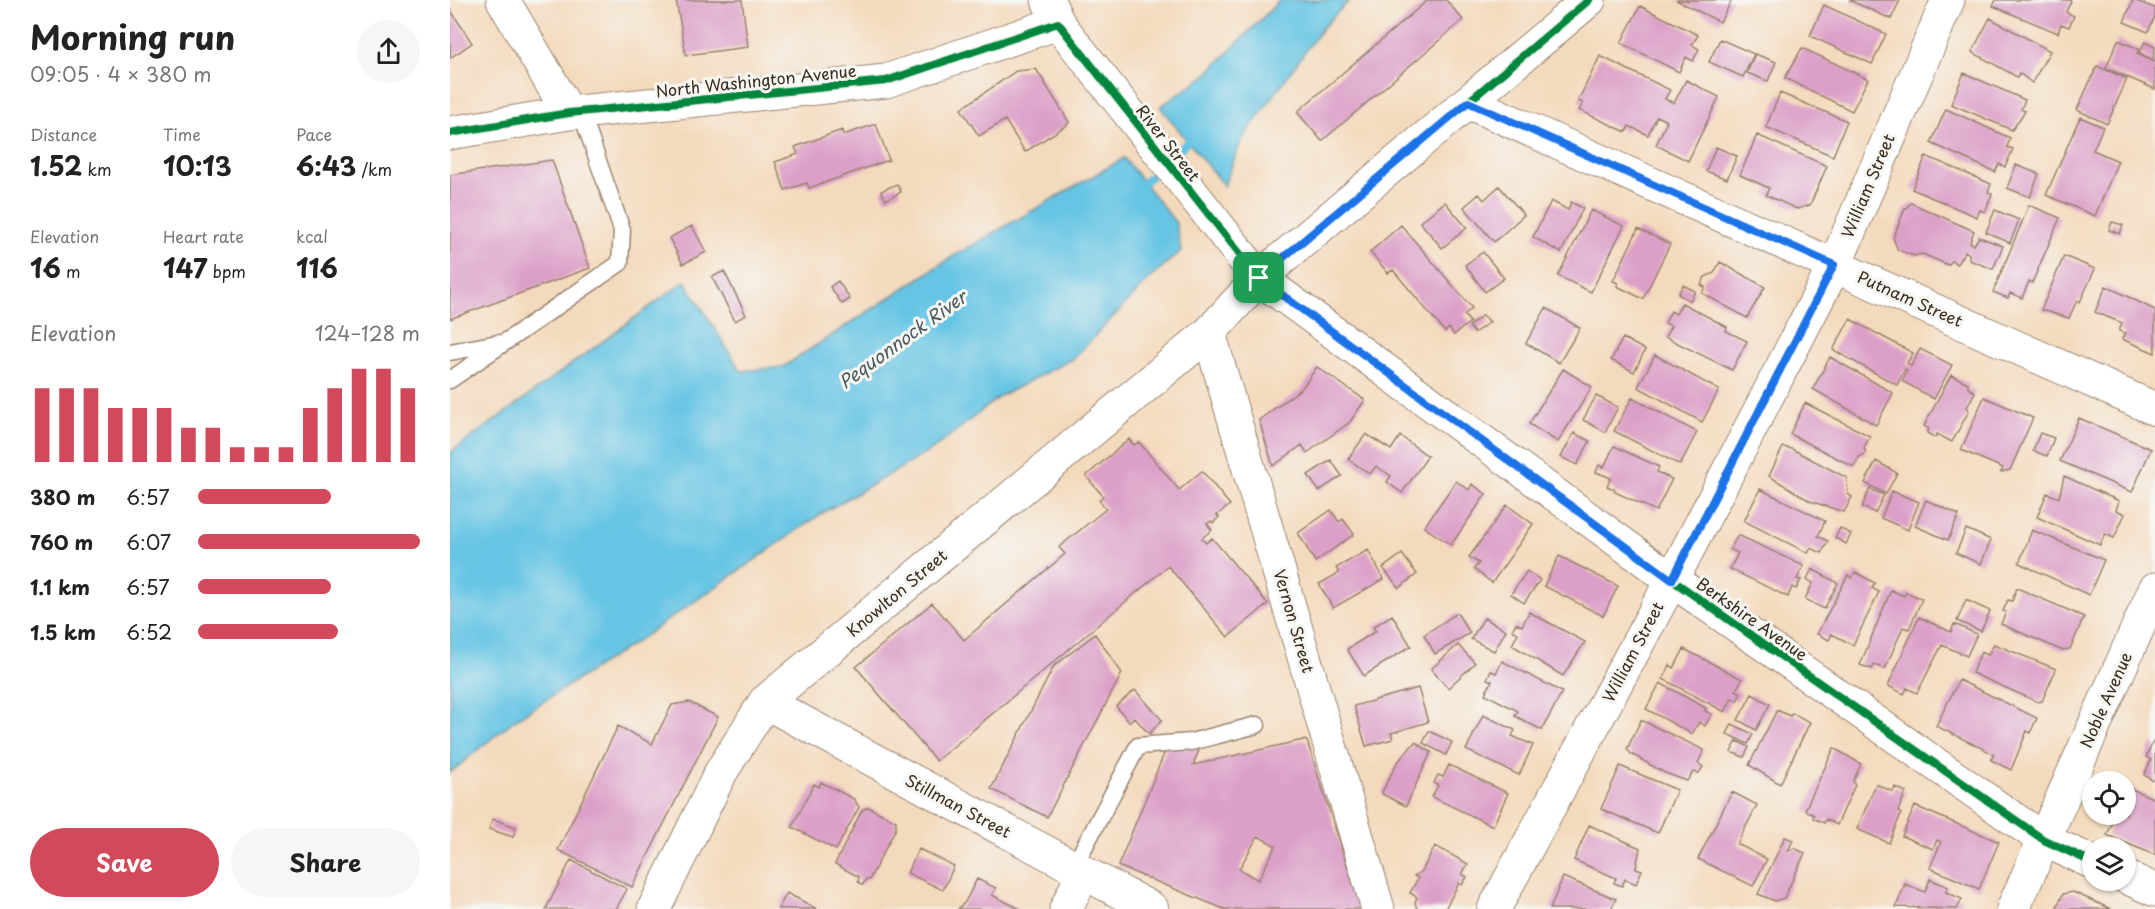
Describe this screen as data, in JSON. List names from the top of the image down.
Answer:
{
  "streets": {
    "street": [
      "North Washington Avenue",
      "River Street",
      "William Street",
      "Putnam Street",
      "Knowlton Street",
      "Berkshire Avenue",
      "Vernon Street",
      "Noble Avenue",
      "Stillman Street"
    ]
  },
  "crossings": [
    ["North Washington Avenue", "River Street"],
    ["River Street", "Knowlton Street"],
    ["River Street", "Berkshire Avenue"],
    ["William Street", "Putnam Street"],
    ["William Street", "Berkshire Avenue"],
    ["Putnam Street", "Knowlton Street"],
    ["Knowlton Street", "Berkshire Avenue"],
    ["Knowlton Street", "Vernon Street"],
    ["Knowlton Street", "Stillman Street"],
    ["Berkshire Avenue", "Noble Avenue"]
  ],
  "water": ["Pequonnock River"],
  "page": {
    "heading": ["Morning run", "09:05 · 4 × 380 m"],
    "stats": [
      ["Distance", "1.52 km"],
      ["Time", "10:13"],
      ["Pace", "6:43 /km"],
      ["Elevation", "16 m"],
      ["Heart rate", "147 bpm"],
      ["kcal", "116"]
    ],
    "chart": ["Elevation", "124–128 m"],
    "list": [
      {
        "name": "380 m",
        "note": "6:57"
      },
      {
        "name": "760 m",
        "note": "6:07"
      },
      {
        "name": "1.1 km",
        "note": "6:57"
      },
      {
        "name": "1.5 km",
        "note": "6:52"
      }
    ],
    "buttons": ["Save", "Share"]
  }
}
